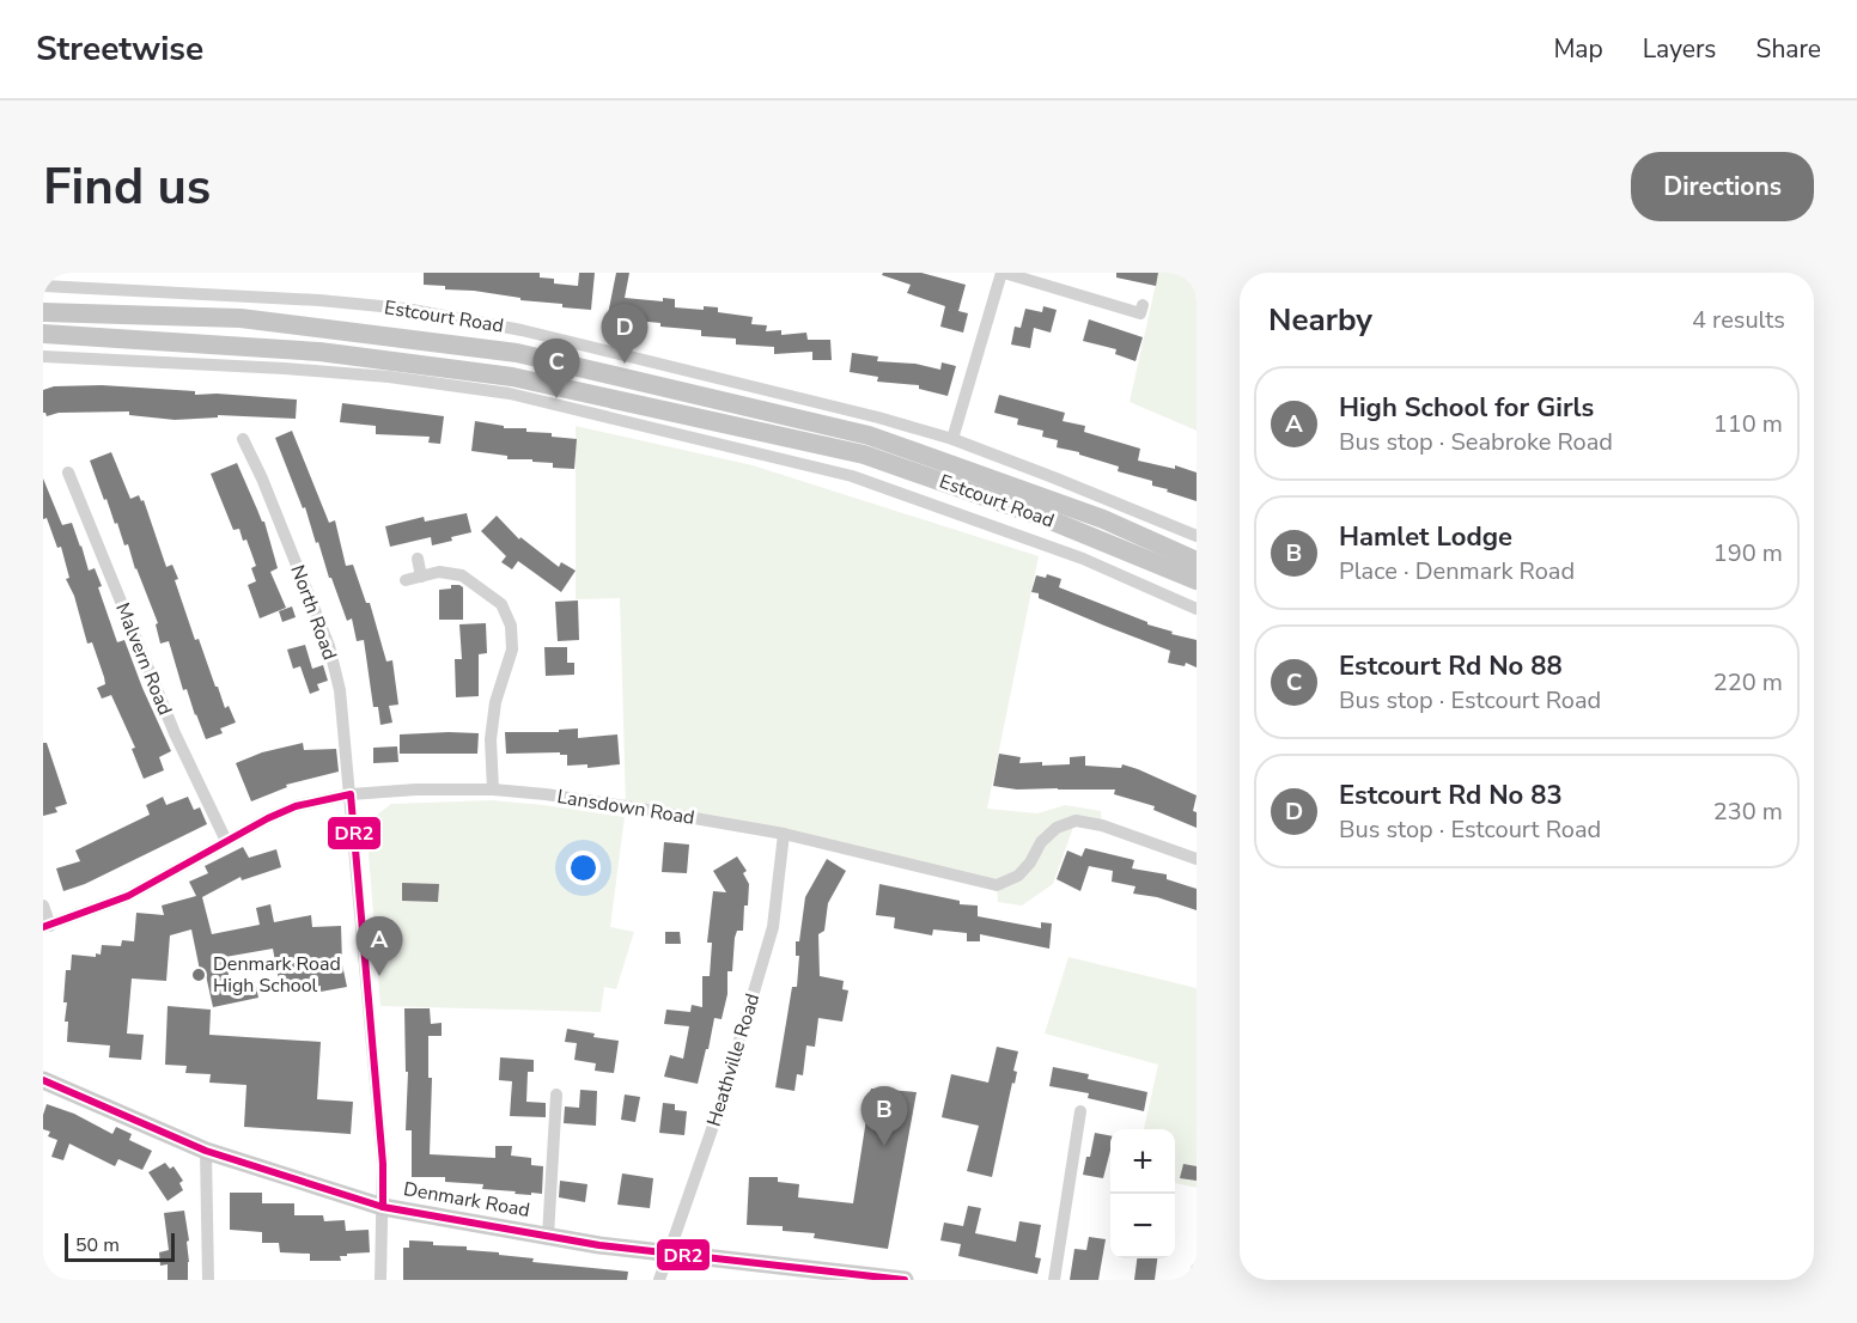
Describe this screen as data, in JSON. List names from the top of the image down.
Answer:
{
  "streets": {
    "main road": ["Estcourt Road"],
    "street": [
      "North Road",
      "Malvern Road",
      "Lansdown Road",
      "Heathville Road",
      "Denmark Road"
    ]
  },
  "crossings": [
    ["North Road", "Lansdown Road"],
    ["North Road", "Denmark Road"],
    ["Malvern Road", "Lansdown Road"],
    ["Lansdown Road", "Heathville Road"],
    ["Heathville Road", "Denmark Road"]
  ],
  "places": ["Denmark Road High School"],
  "lines": ["transit line DR2"],
  "scale_bar": "50 m",
  "page": {
    "header": "Streetwise",
    "nav": ["Map", "Layers", "Share"],
    "buttons": "Directions",
    "title": "Find us",
    "heading": ["Nearby", "4 results"],
    "pins": [
      "D",
      "C",
      "A",
      "B"
    ],
    "list": [
      {
        "mark": "A",
        "name": "High School for Girls",
        "note": "Bus stop · Seabroke Road",
        "value": "110 m"
      },
      {
        "mark": "B",
        "name": "Hamlet Lodge",
        "note": "Place · Denmark Road",
        "value": "190 m"
      },
      {
        "mark": "C",
        "name": "Estcourt Rd No 88",
        "note": "Bus stop · Estcourt Road",
        "value": "220 m"
      },
      {
        "mark": "D",
        "name": "Estcourt Rd No 83",
        "note": "Bus stop · Estcourt Road",
        "value": "230 m"
      }
    ],
    "map_buttons": ["+", "−"],
    "scale": "50 m"
  }
}
